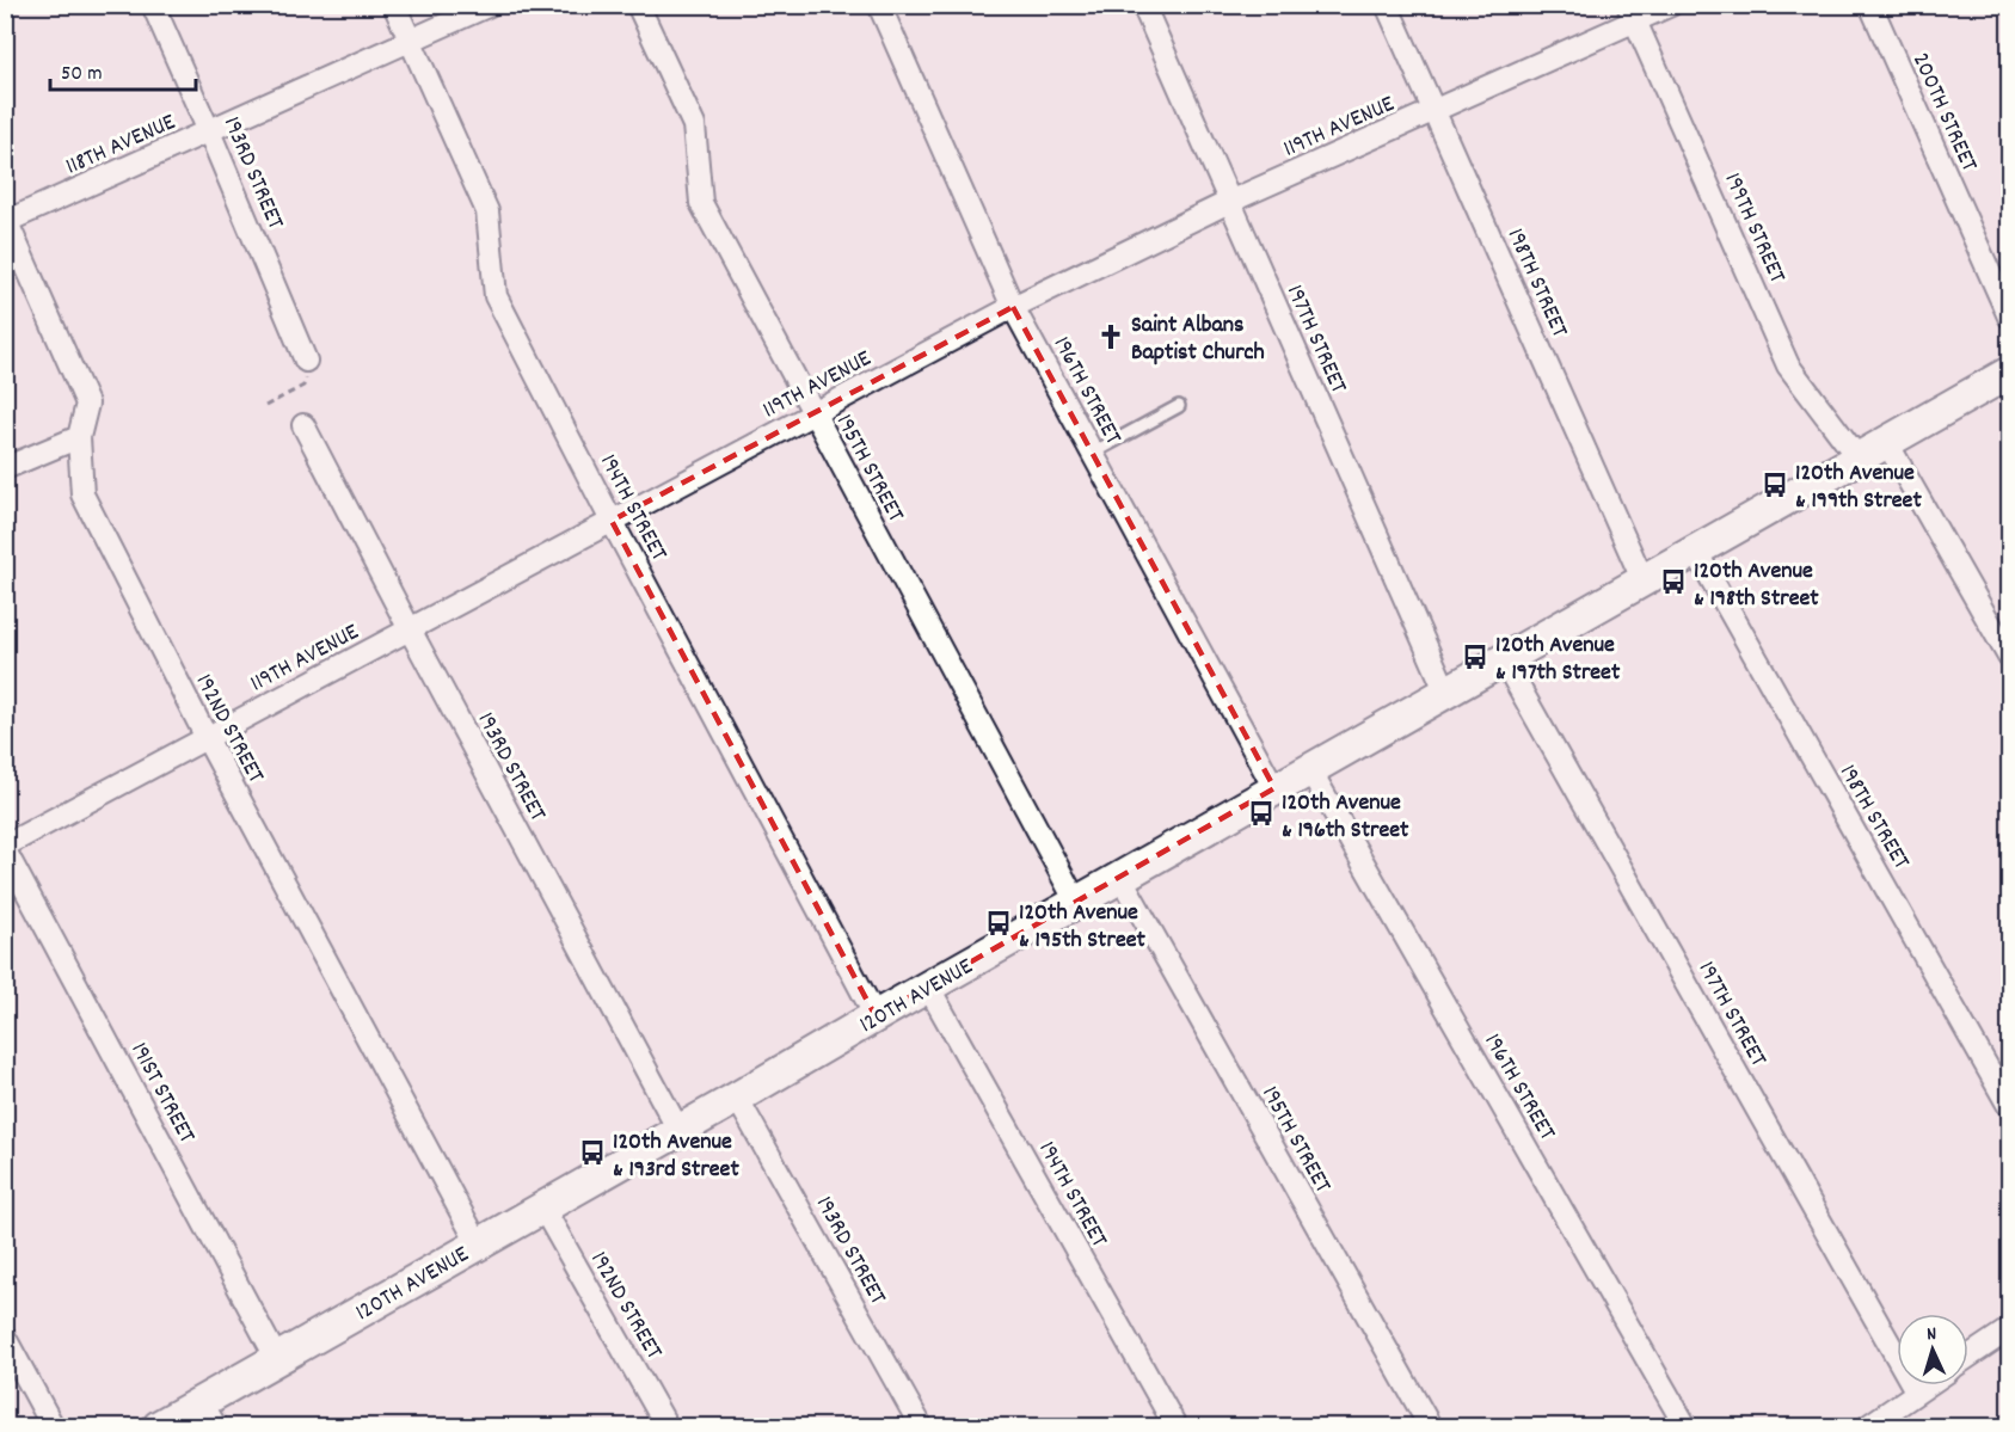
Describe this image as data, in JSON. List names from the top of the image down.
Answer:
{
  "streets": {
    "street": [
      "200TH STREET",
      "119TH AVENUE",
      "118TH AVENUE",
      "193RD STREET",
      "199TH STREET",
      "198TH STREET",
      "197TH STREET",
      "196TH STREET",
      "195TH STREET",
      "194TH STREET",
      "192ND STREET",
      "120TH AVENUE",
      "191ST STREET"
    ]
  },
  "crossings": [
    ["119TH AVENUE", "193RD STREET"],
    ["119TH AVENUE", "199TH STREET"],
    ["119TH AVENUE", "198TH STREET"],
    ["119TH AVENUE", "197TH STREET"],
    ["119TH AVENUE", "196TH STREET"],
    ["119TH AVENUE", "195TH STREET"],
    ["119TH AVENUE", "194TH STREET"],
    ["119TH AVENUE", "192ND STREET"],
    ["119TH AVENUE", "191ST STREET"],
    ["118TH AVENUE", "193RD STREET"],
    ["118TH AVENUE", "194TH STREET"],
    ["118TH AVENUE", "192ND STREET"],
    ["193RD STREET", "120TH AVENUE"],
    ["199TH STREET", "120TH AVENUE"],
    ["198TH STREET", "120TH AVENUE"],
    ["197TH STREET", "120TH AVENUE"],
    ["196TH STREET", "120TH AVENUE"],
    ["195TH STREET", "120TH AVENUE"],
    ["194TH STREET", "120TH AVENUE"],
    ["192ND STREET", "120TH AVENUE"],
    ["120TH AVENUE", "191ST STREET"]
  ],
  "places": {
    "church": ["Saint Albans Baptist Church"],
    "bus stop": [
      "120th Avenue & 199th Street",
      "120th Avenue & 198th Street",
      "120th Avenue & 197th Street",
      "120th Avenue & 196th Street",
      "120th Avenue & 195th Street",
      "120th Avenue & 193rd Street"
    ]
  },
  "scale_bar": "50 m",
  "north": "top"
}
